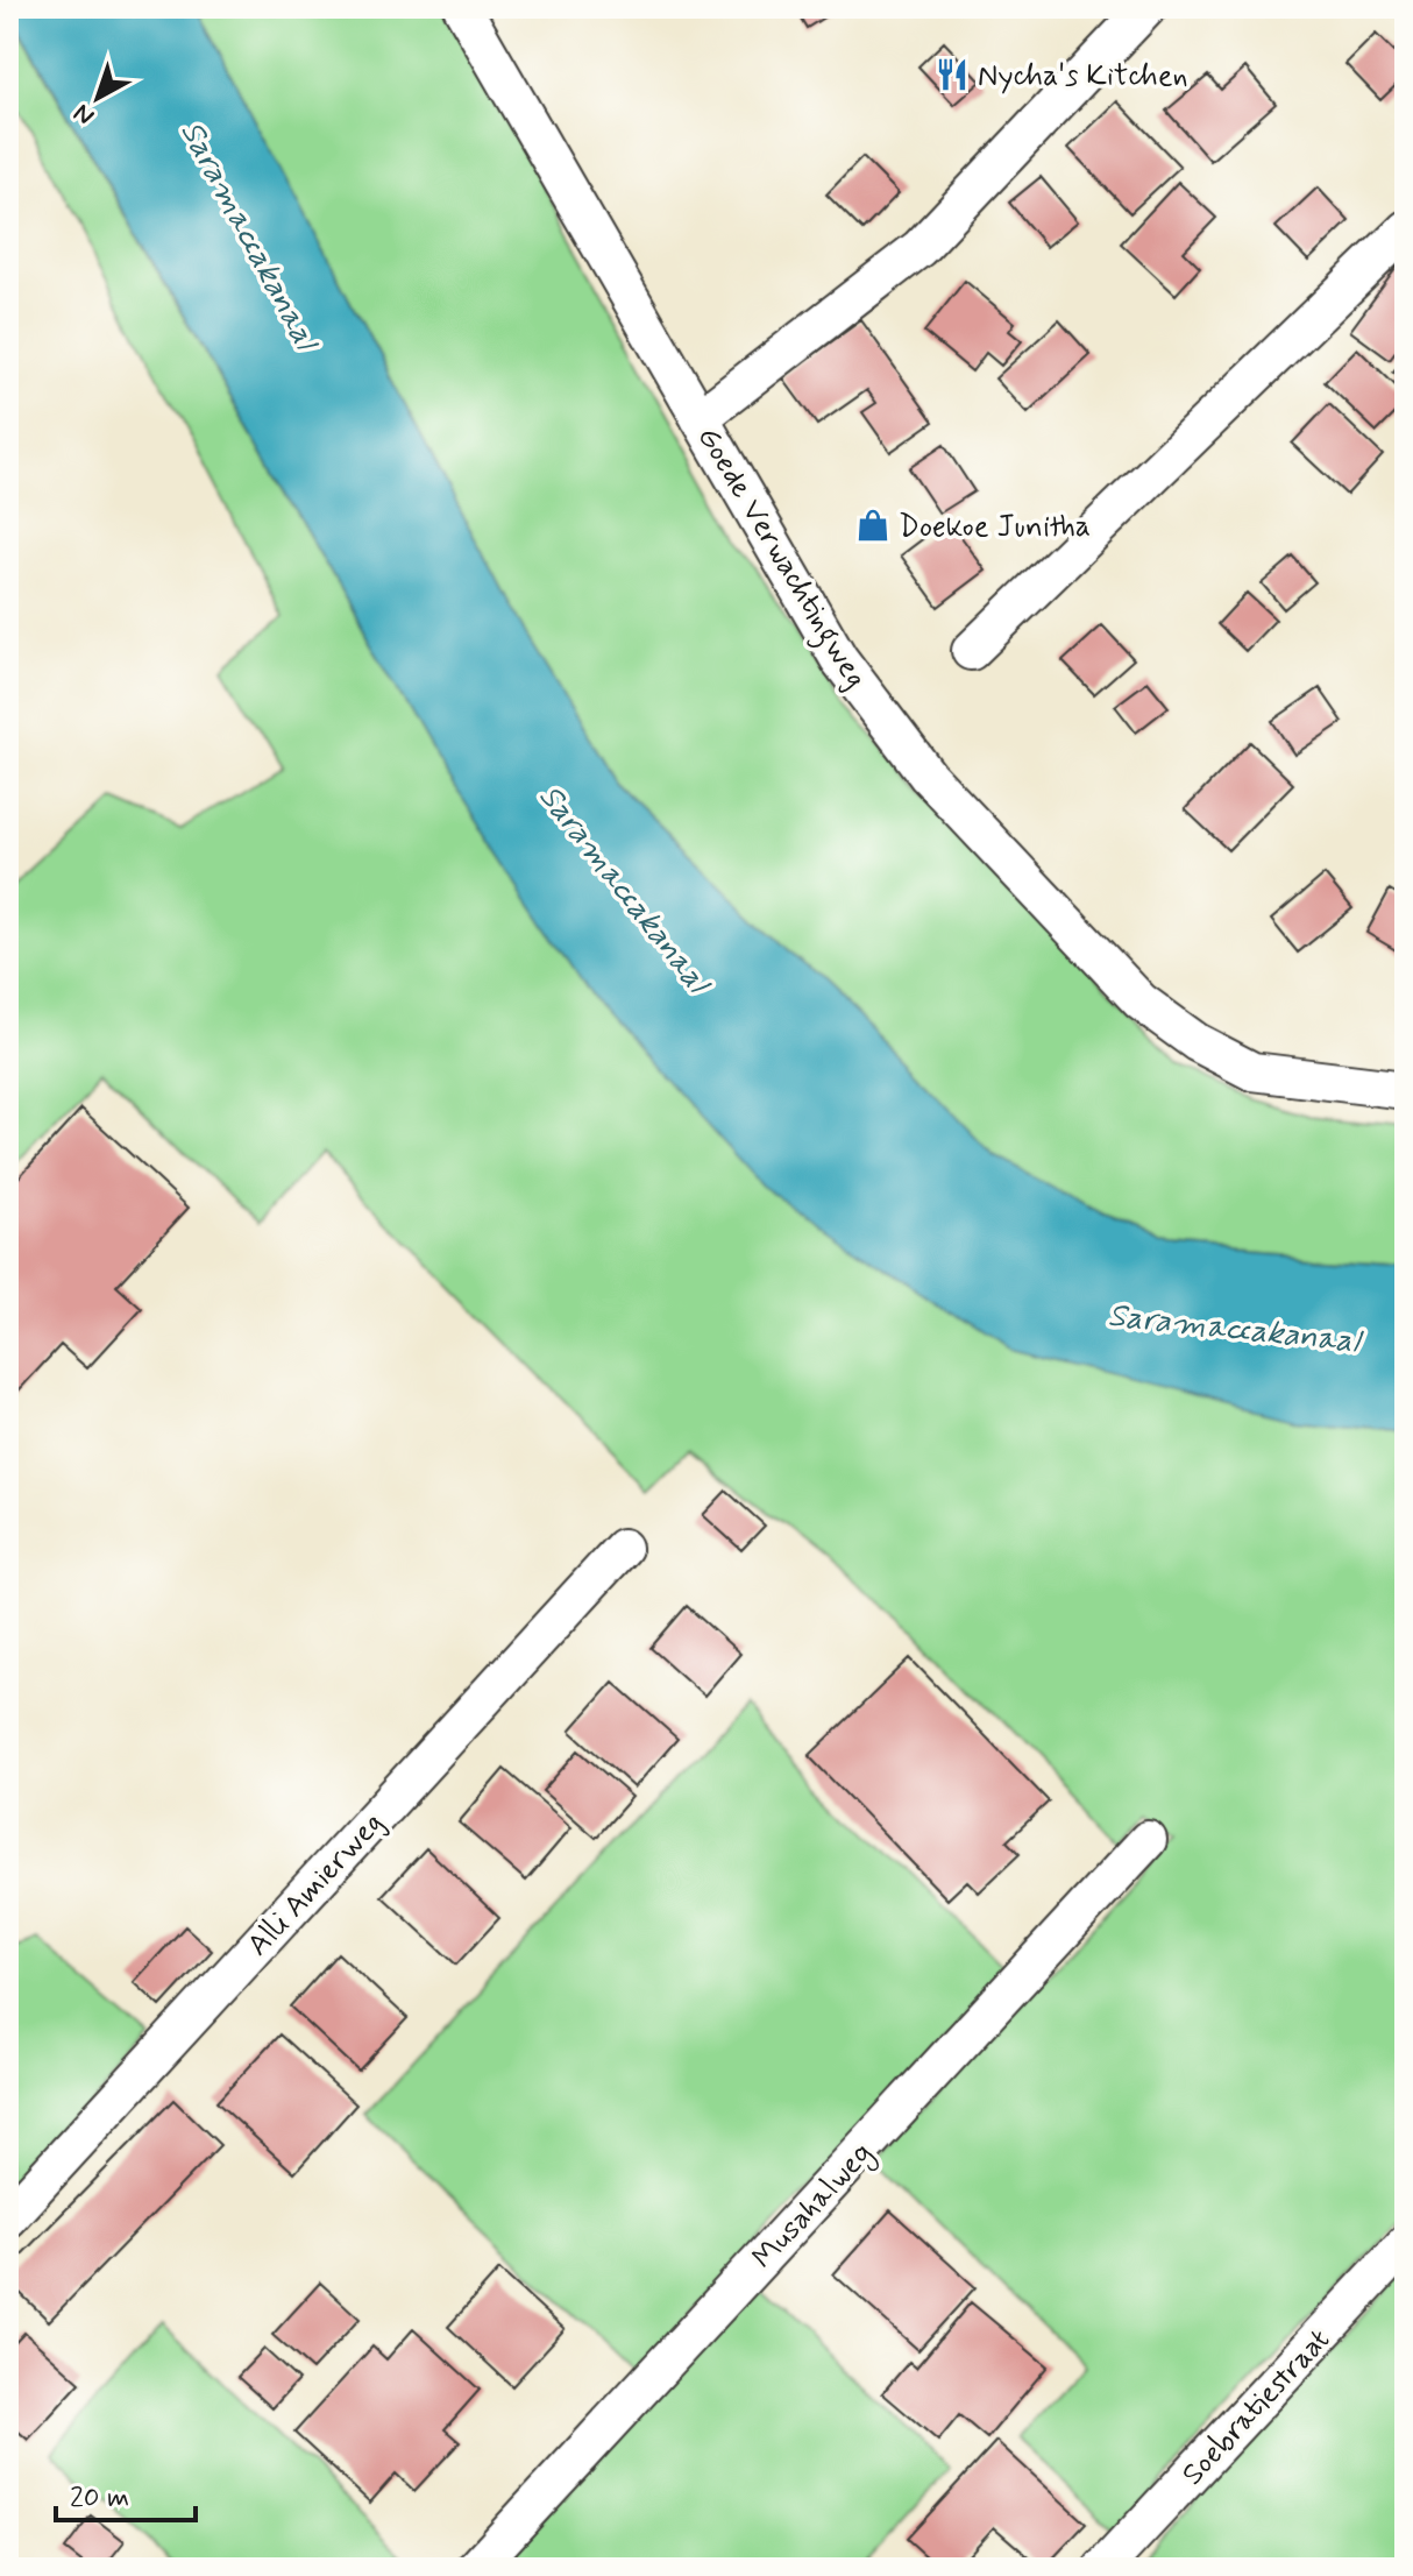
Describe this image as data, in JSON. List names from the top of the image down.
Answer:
{
  "streets": {
    "street": [
      "Goede Verwachtingweg",
      "Alli Amierweg",
      "Musahalweg",
      "Soebratiestraat"
    ]
  },
  "water": ["Saramaccakanaal"],
  "places": {
    "restaurant": ["Nycha's Kitchen"],
    "shop": ["Doekoe Junitha"]
  },
  "scale_bar": "20 m",
  "north": "bottom left"
}
